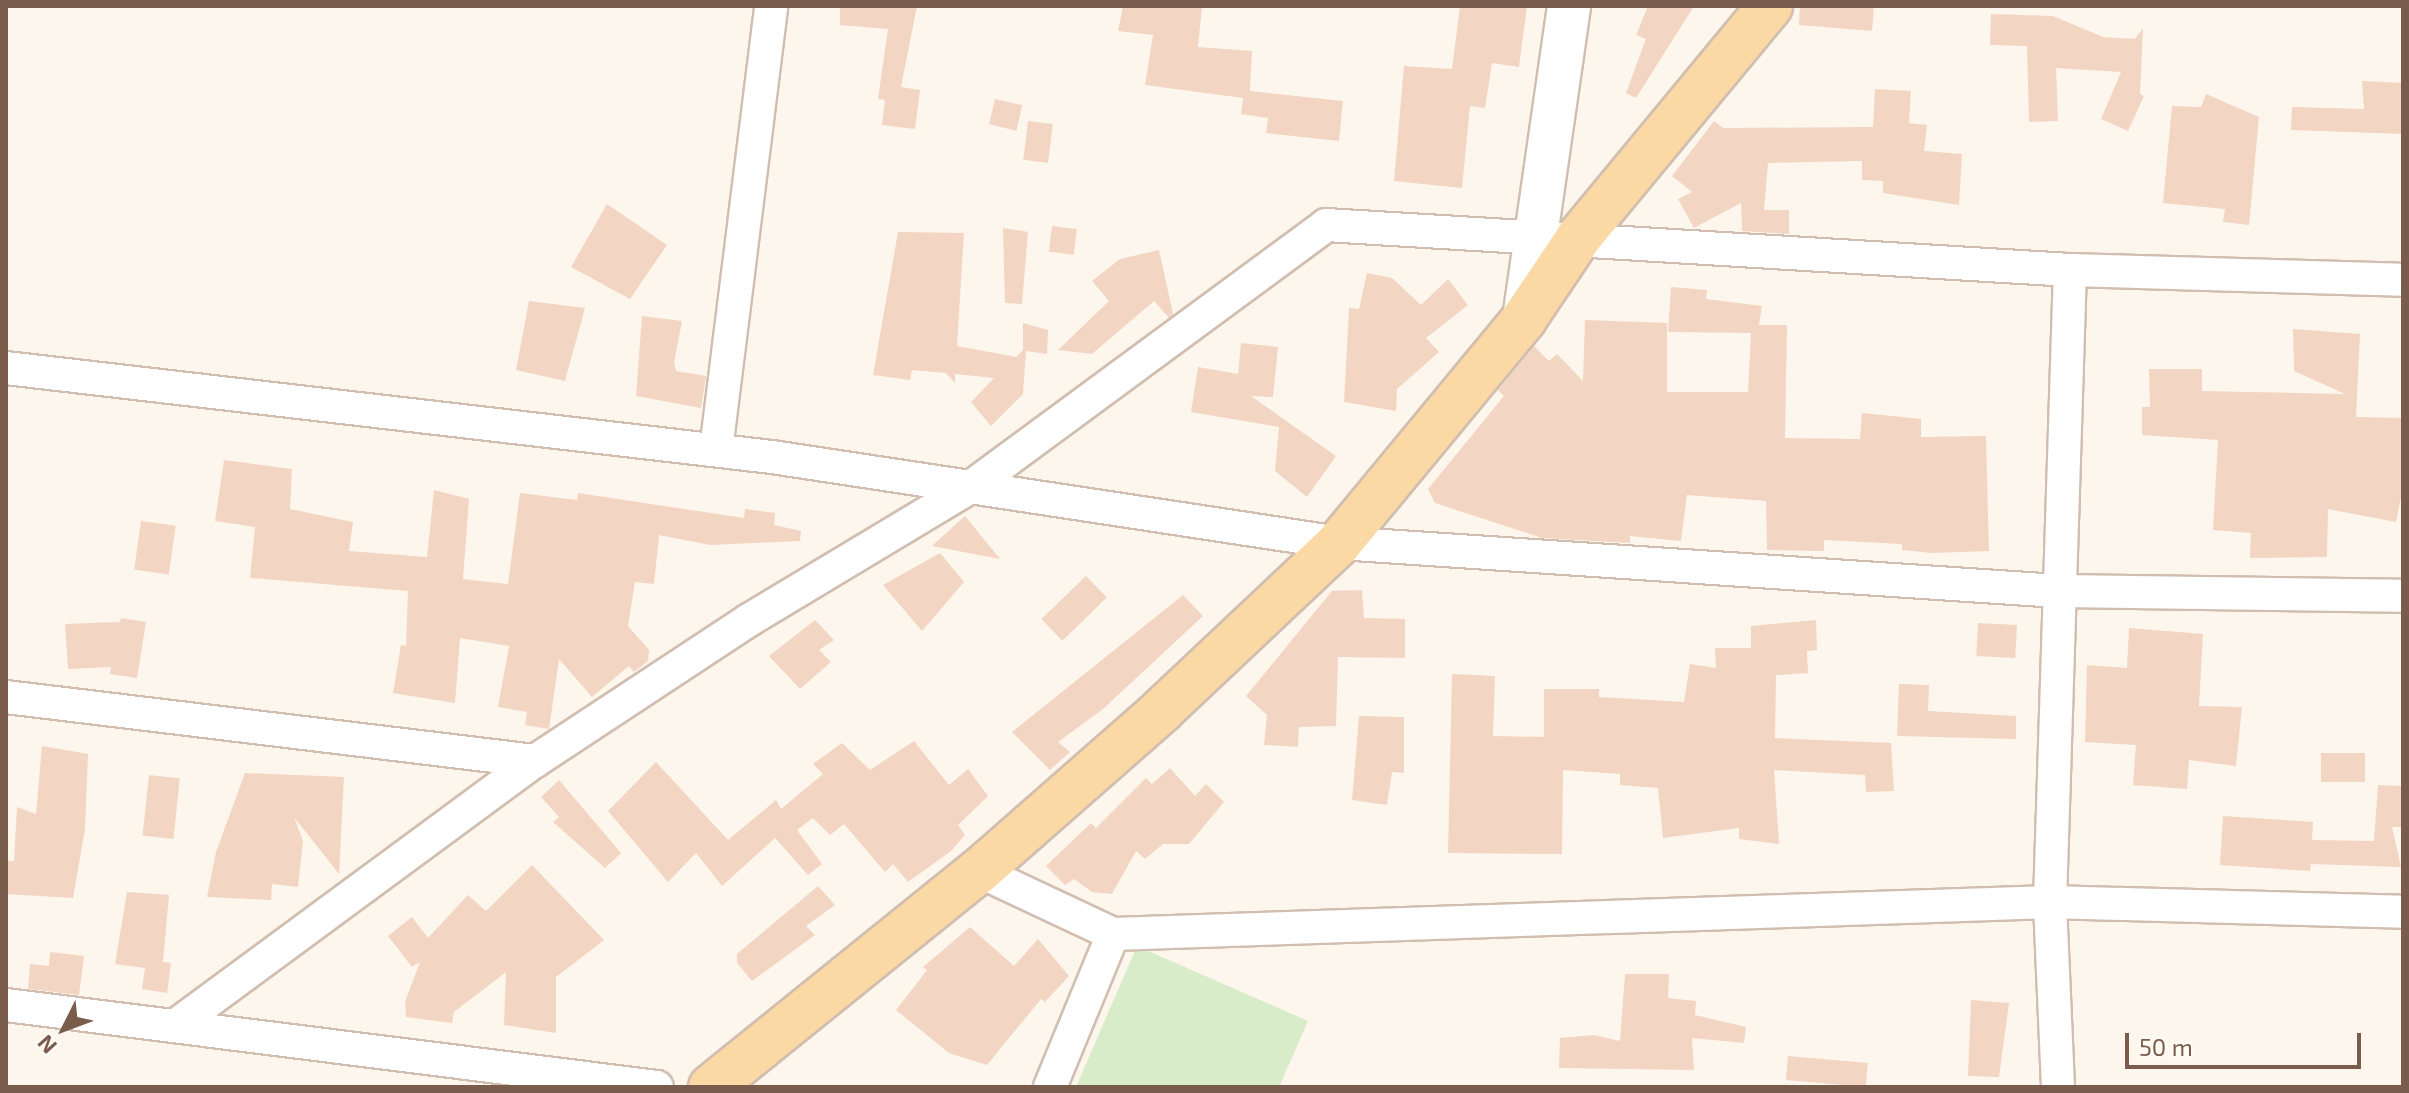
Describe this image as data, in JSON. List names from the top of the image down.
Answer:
{
  "scale_bar": "50 m",
  "north": "bottom left"
}
